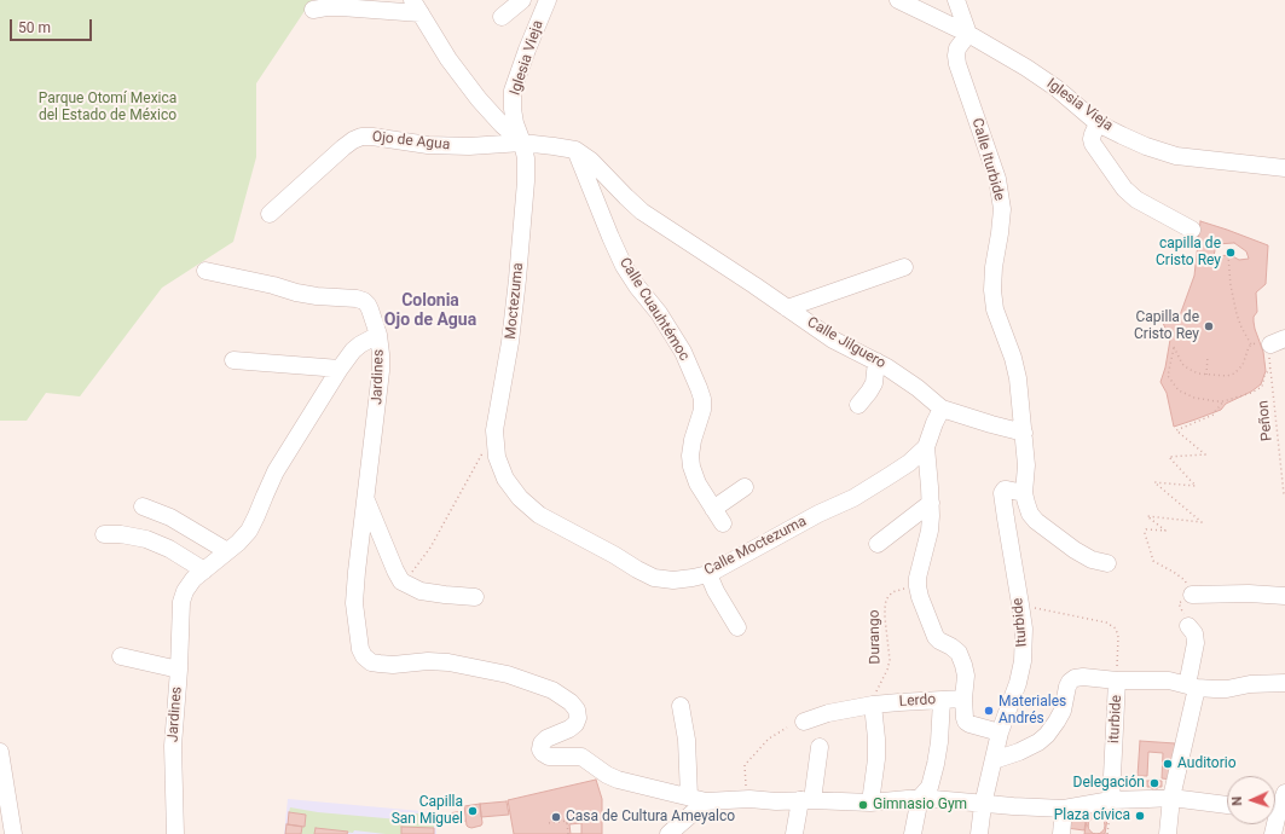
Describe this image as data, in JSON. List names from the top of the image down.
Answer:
{
  "streets": {
    "street": [
      "Iglesia Vieja",
      "Ojo de Agua",
      "Calle Iturbide",
      "Moctezuma",
      "Calle Cuauhtémoc",
      "Calle Jilguero",
      "Jardines",
      "Calle Moctezuma",
      "Iturbide",
      "Lerdo",
      "iturbide"
    ],
    "path": ["Peñon", "Durango"]
  },
  "crossings": [
    ["Iglesia Vieja", "Ojo de Agua"],
    ["Iglesia Vieja", "Calle Iturbide"],
    ["Iglesia Vieja", "Moctezuma"],
    ["Iglesia Vieja", "Calle Jilguero"],
    ["Ojo de Agua", "Moctezuma"],
    ["Ojo de Agua", "Calle Jilguero"],
    ["Moctezuma", "Calle Jilguero"],
    ["Moctezuma", "Calle Moctezuma"],
    ["Calle Cuauhtémoc", "Calle Jilguero"],
    ["Iturbide", "iturbide"],
    ["Durango", "Lerdo"]
  ],
  "districts": ["Colonia Ojo de Agua"],
  "parks": ["Parque Otomí Mexica del Estado de México"],
  "places": [
    "capilla de Cristo Rey",
    "Capilla de Cristo Rey",
    "Materiales Andrés",
    "Auditorio",
    "Delegación",
    "Gimnasio Gym",
    "Capilla San Miguel",
    "Plaza cívica",
    "Casa de Cultura Ameyalco"
  ],
  "scale_bar": "50 m",
  "north": "left"
}
